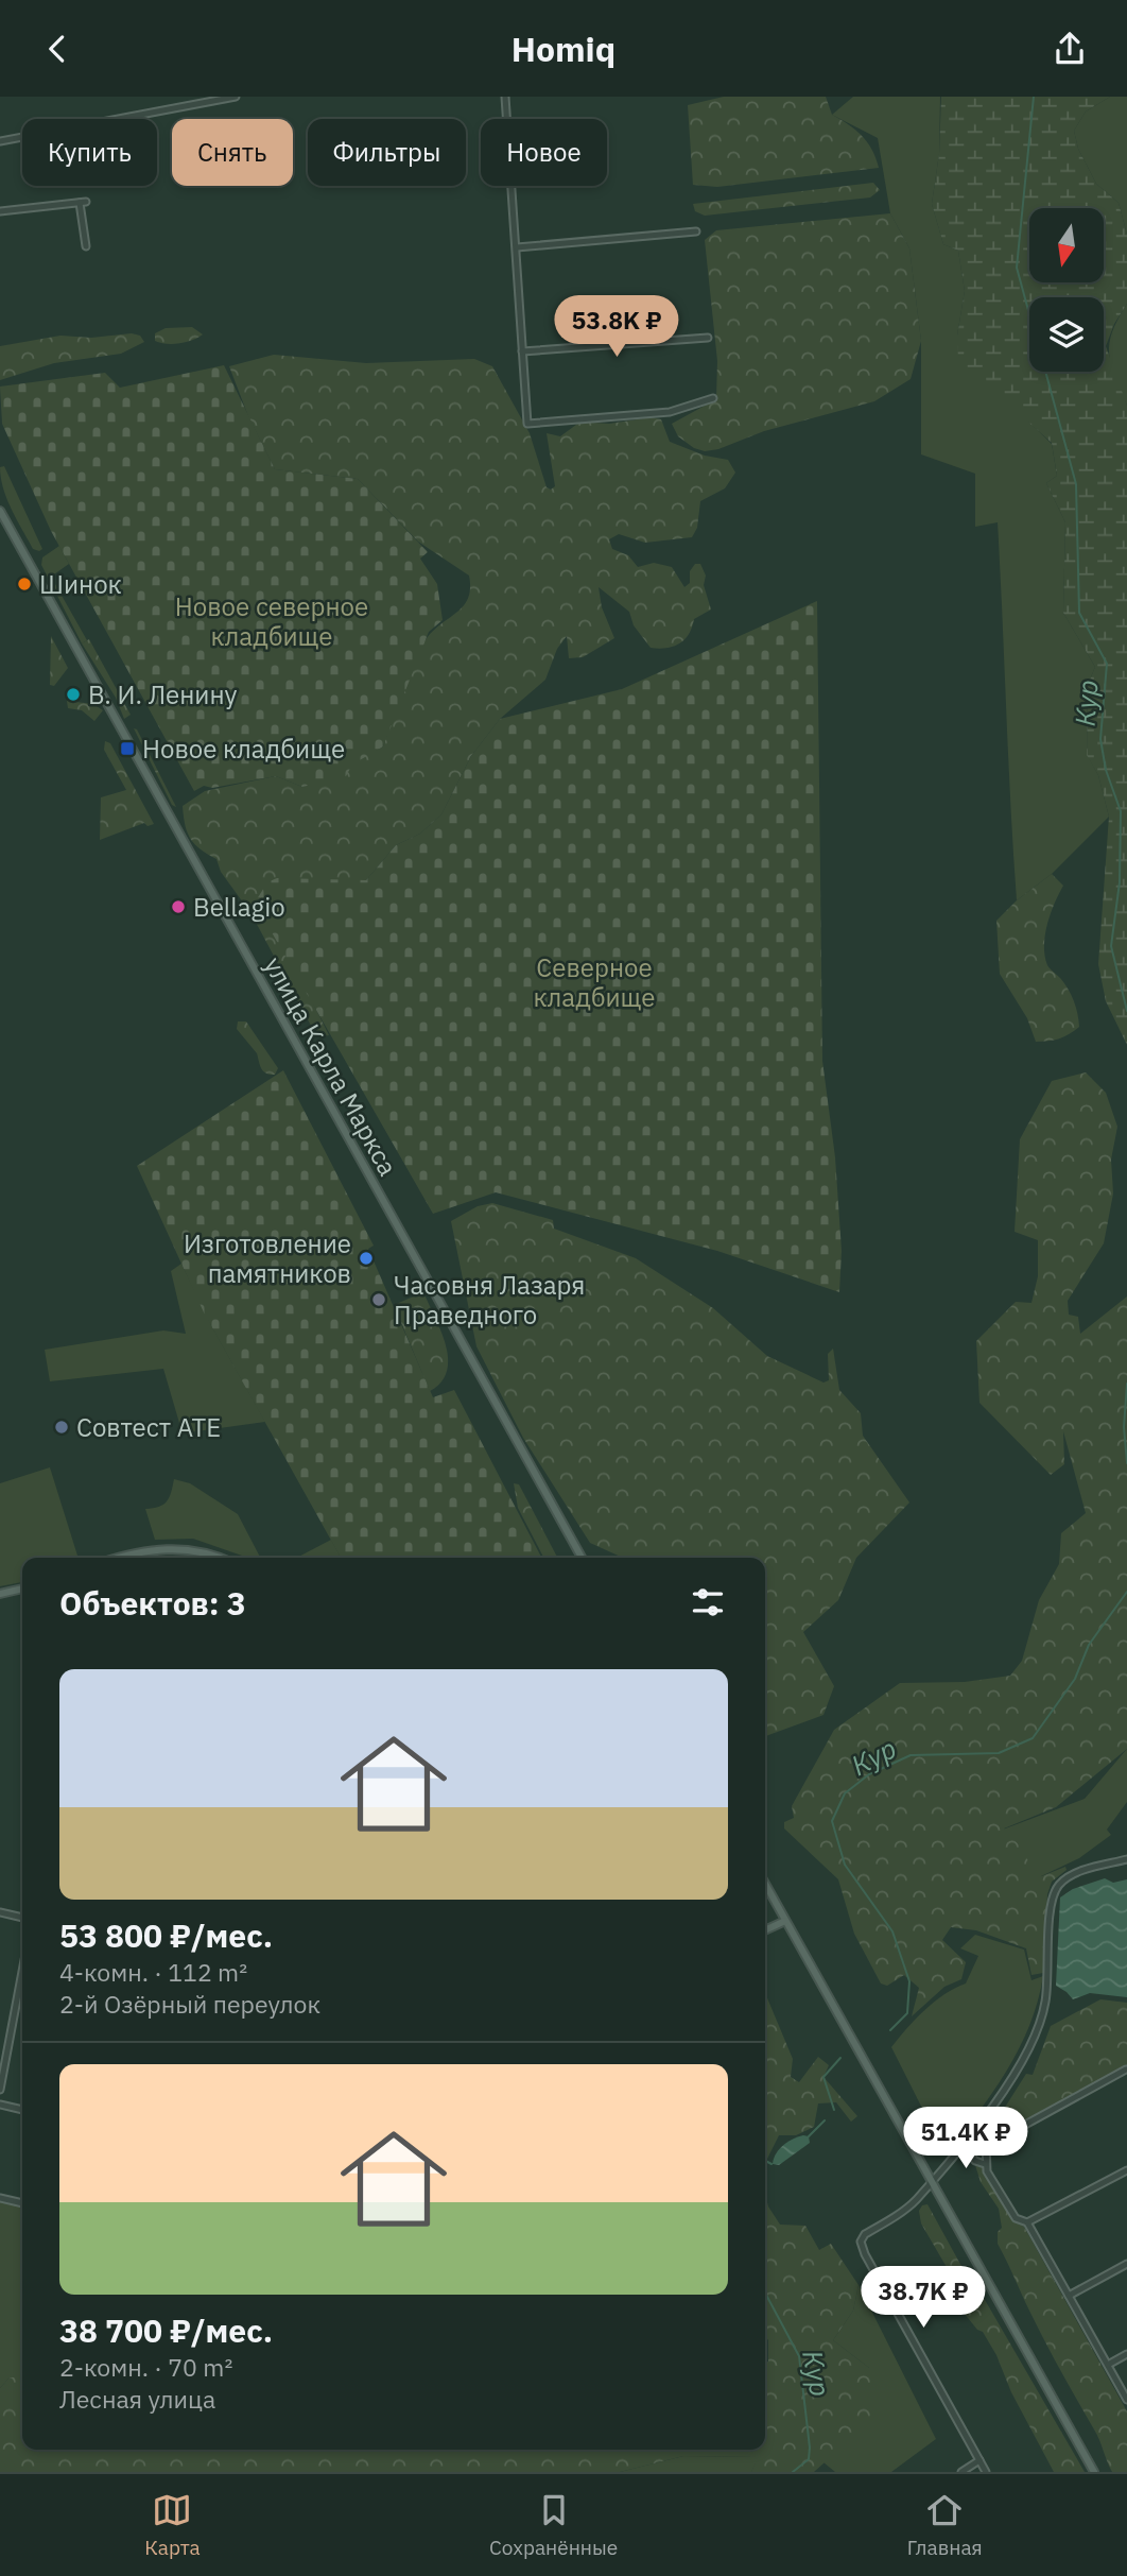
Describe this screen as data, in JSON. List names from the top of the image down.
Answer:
{
  "streets": {
    "main road": ["улица Карла Маркса"]
  },
  "water": ["Кур"],
  "parks": ["Новое северное кладбище", "Северное кладбище"],
  "places": {
    "other": [
      "Шинок",
      "В. И. Ленину",
      "Bellagio",
      "Изготовление памятников",
      "Часовня Лазаря Праведного",
      "Совтест АТЕ"
    ],
    "transit": ["Новое кладбище"]
  },
  "north": "bottom",
  "page": {
    "header": "Homiq",
    "chip": [
      "Купить",
      "Снять",
      "Фильтры",
      "Новое"
    ],
    "price": ["53.8K ₽", "51.4K ₽", "38.7K ₽"],
    "heading": "Объектов: 3",
    "list": [
      {
        "name": "53 800 ₽/мес.",
        "note": "4-комн. · 112 m² · 2-й Озёрный переулок"
      },
      {
        "name": "38 700 ₽/мес.",
        "note": "2-комн. · 70 m² · Лесная улица"
      }
    ],
    "tabs": ["Карта", "Сохранённые", "Главная"]
  }
}
